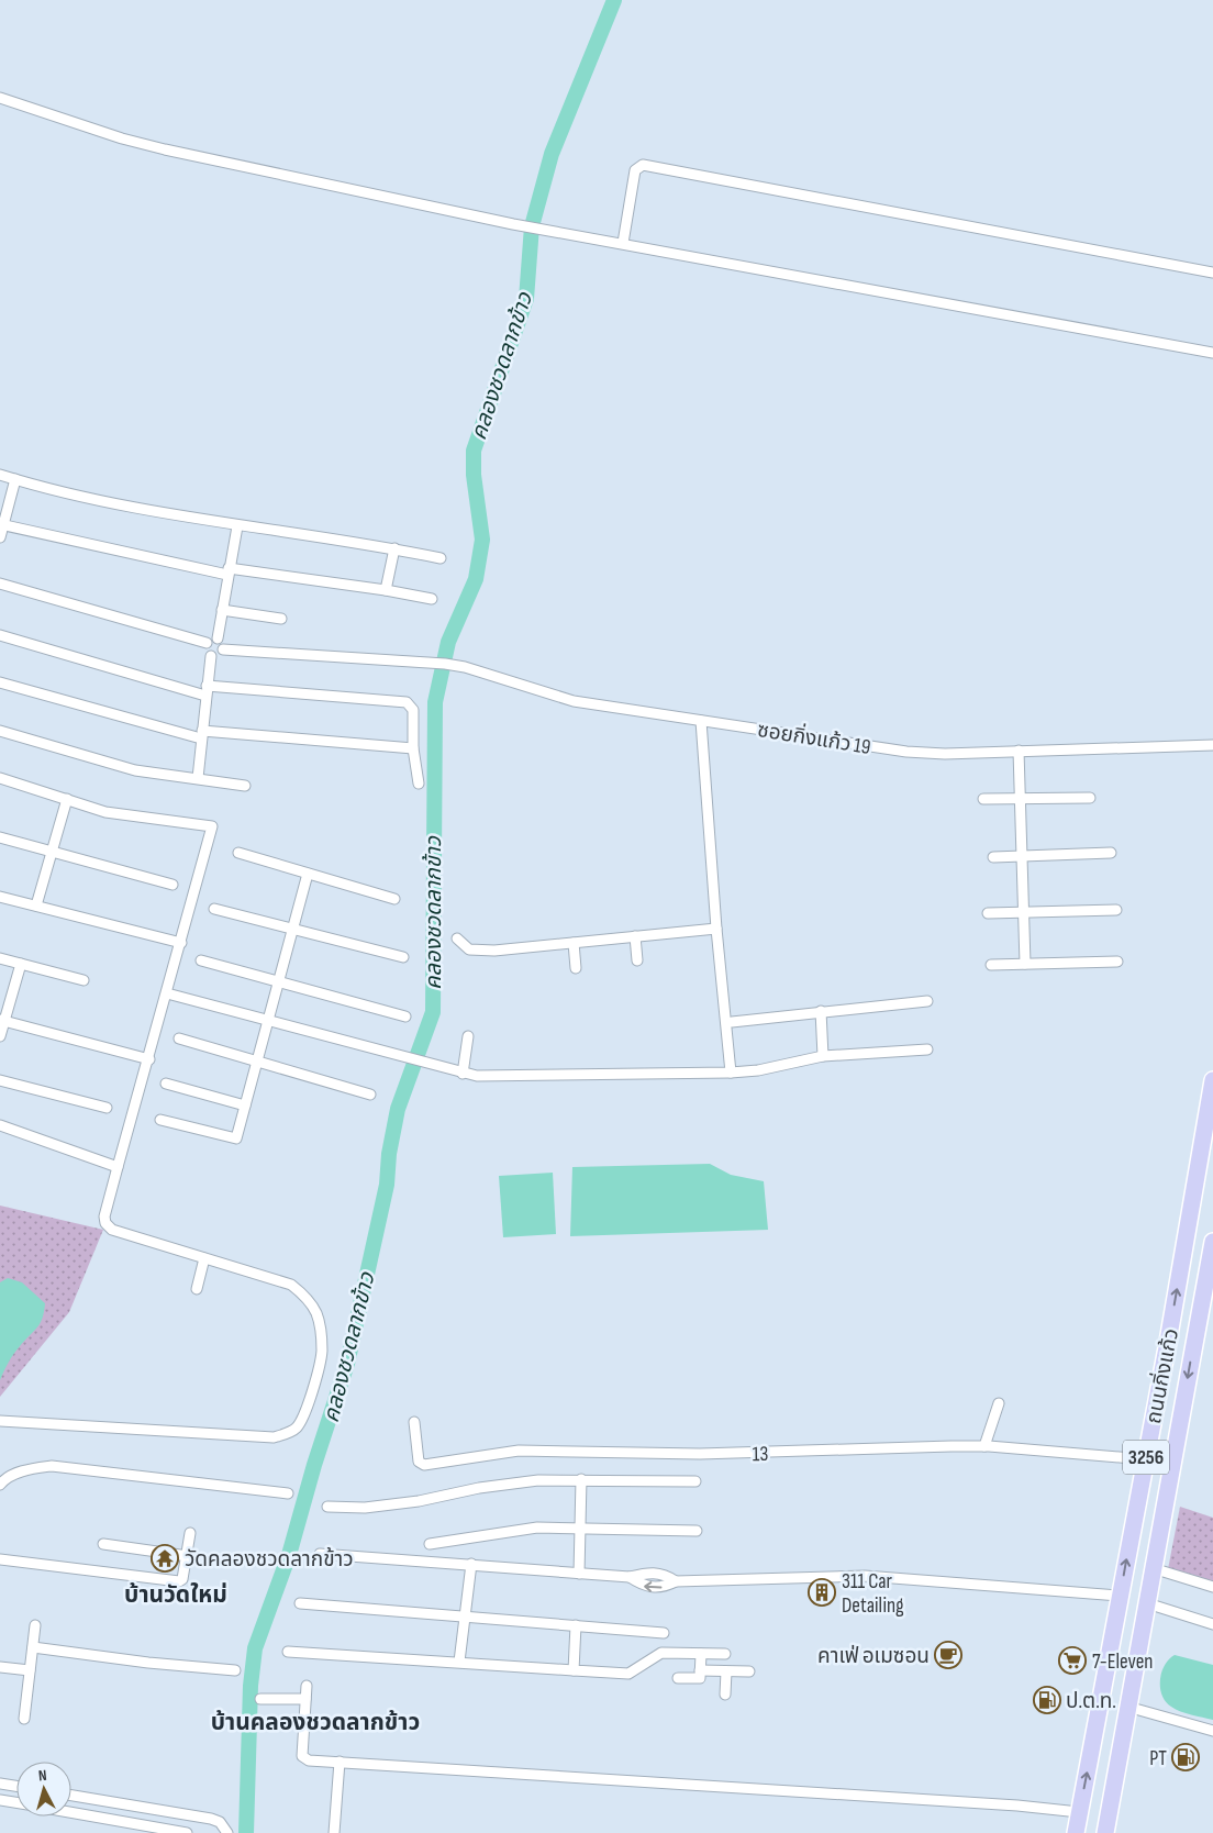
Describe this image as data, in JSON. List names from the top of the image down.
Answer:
{
  "streets": {
    "main road": ["ถนนกิ่งแก้ว", "3256"],
    "street": ["ซอยกิ่งแก้ว 19", "13"]
  },
  "crossings": [
    ["ถนนกิ่งแก้ว", "13"]
  ],
  "districts": ["บ้านวัดใหม่", "บ้านคลองชวดลากข้าว"],
  "water": ["คลองชวดลากข้าว"],
  "places": {
    "temple": ["วัดคลองชวดลากข้าว"],
    "building": ["311 Car Detailing"],
    "cafe": ["คาเฟ่ อเมซอน"],
    "supermarket": ["7-Eleven"],
    "fuel station": ["ป.ต.ท.", "PT"]
  },
  "north": "top"
}
